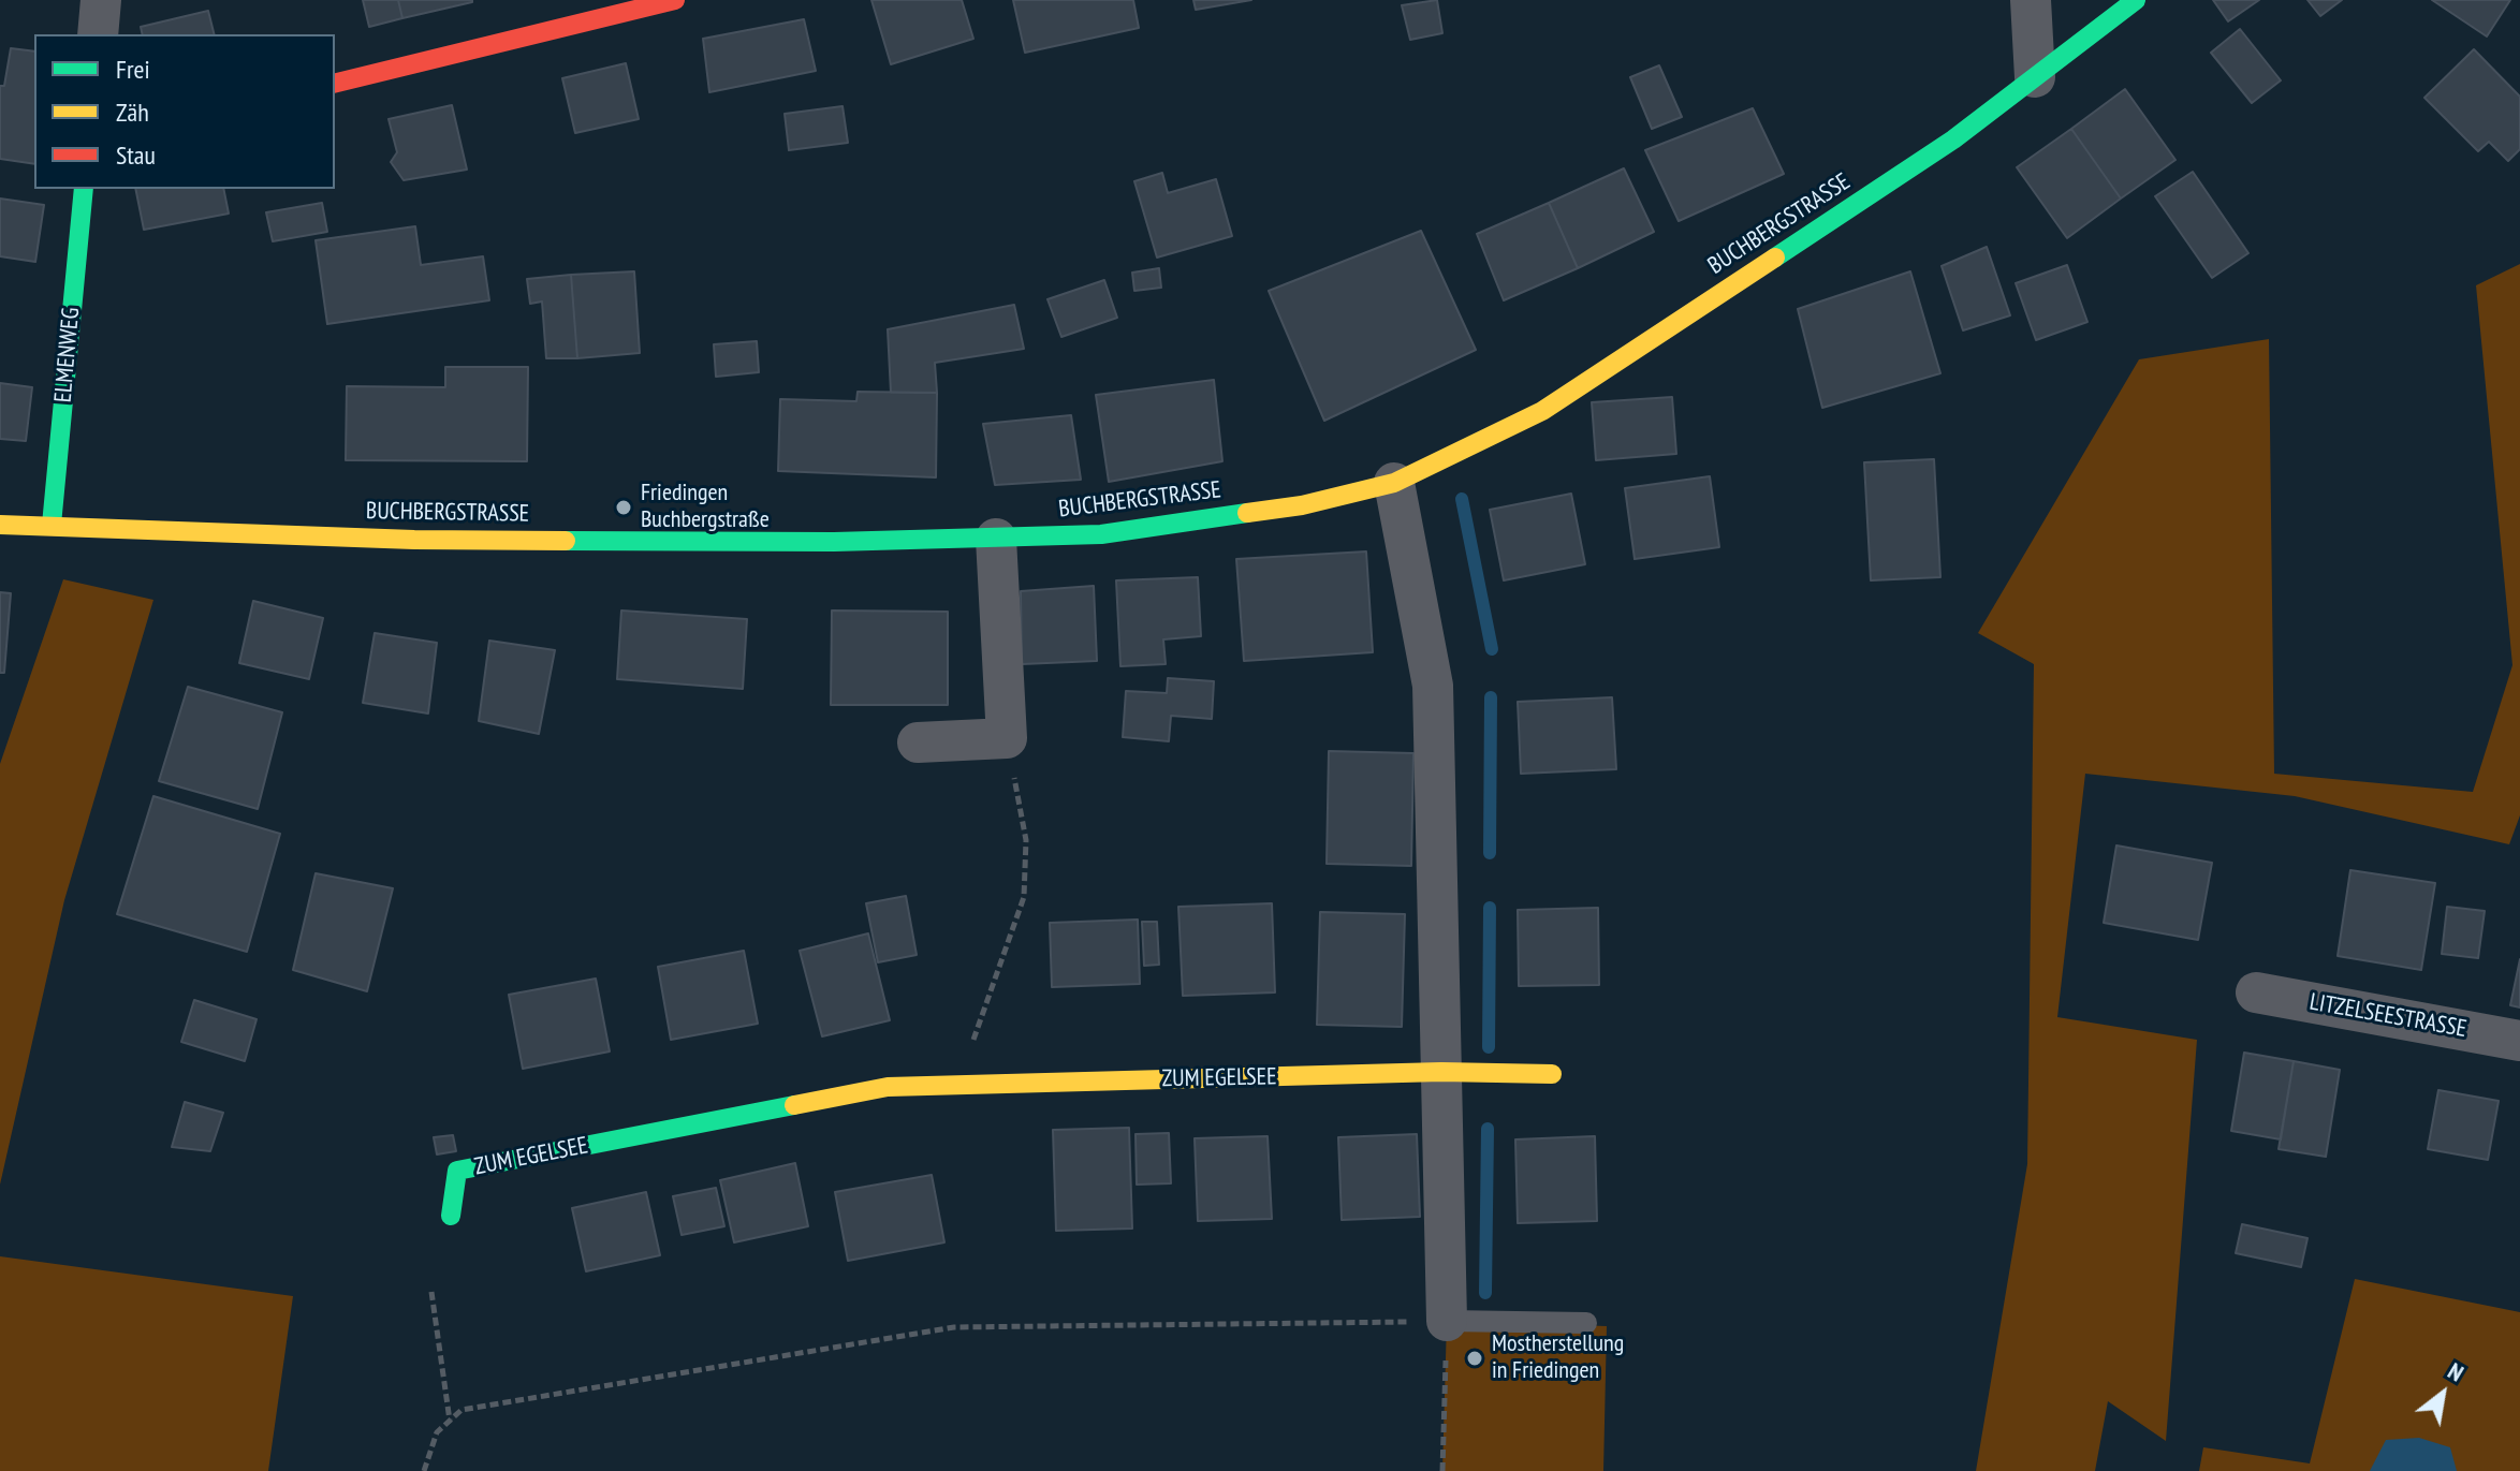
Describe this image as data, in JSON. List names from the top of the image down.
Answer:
{
  "streets": {
    "main road": ["BUCHBERGSTRASSE", "ELMENWEG", "ZUM EGELSEE"],
    "street": ["LITZELSEESTRASSE"]
  },
  "crossings": [
    ["BUCHBERGSTRASSE", "ELMENWEG"]
  ],
  "places": ["Friedingen Buchbergstraße", "Mostherstellung in Friedingen"],
  "legend": ["Frei", "Zäh", "Stau"],
  "north": "top right"
}
